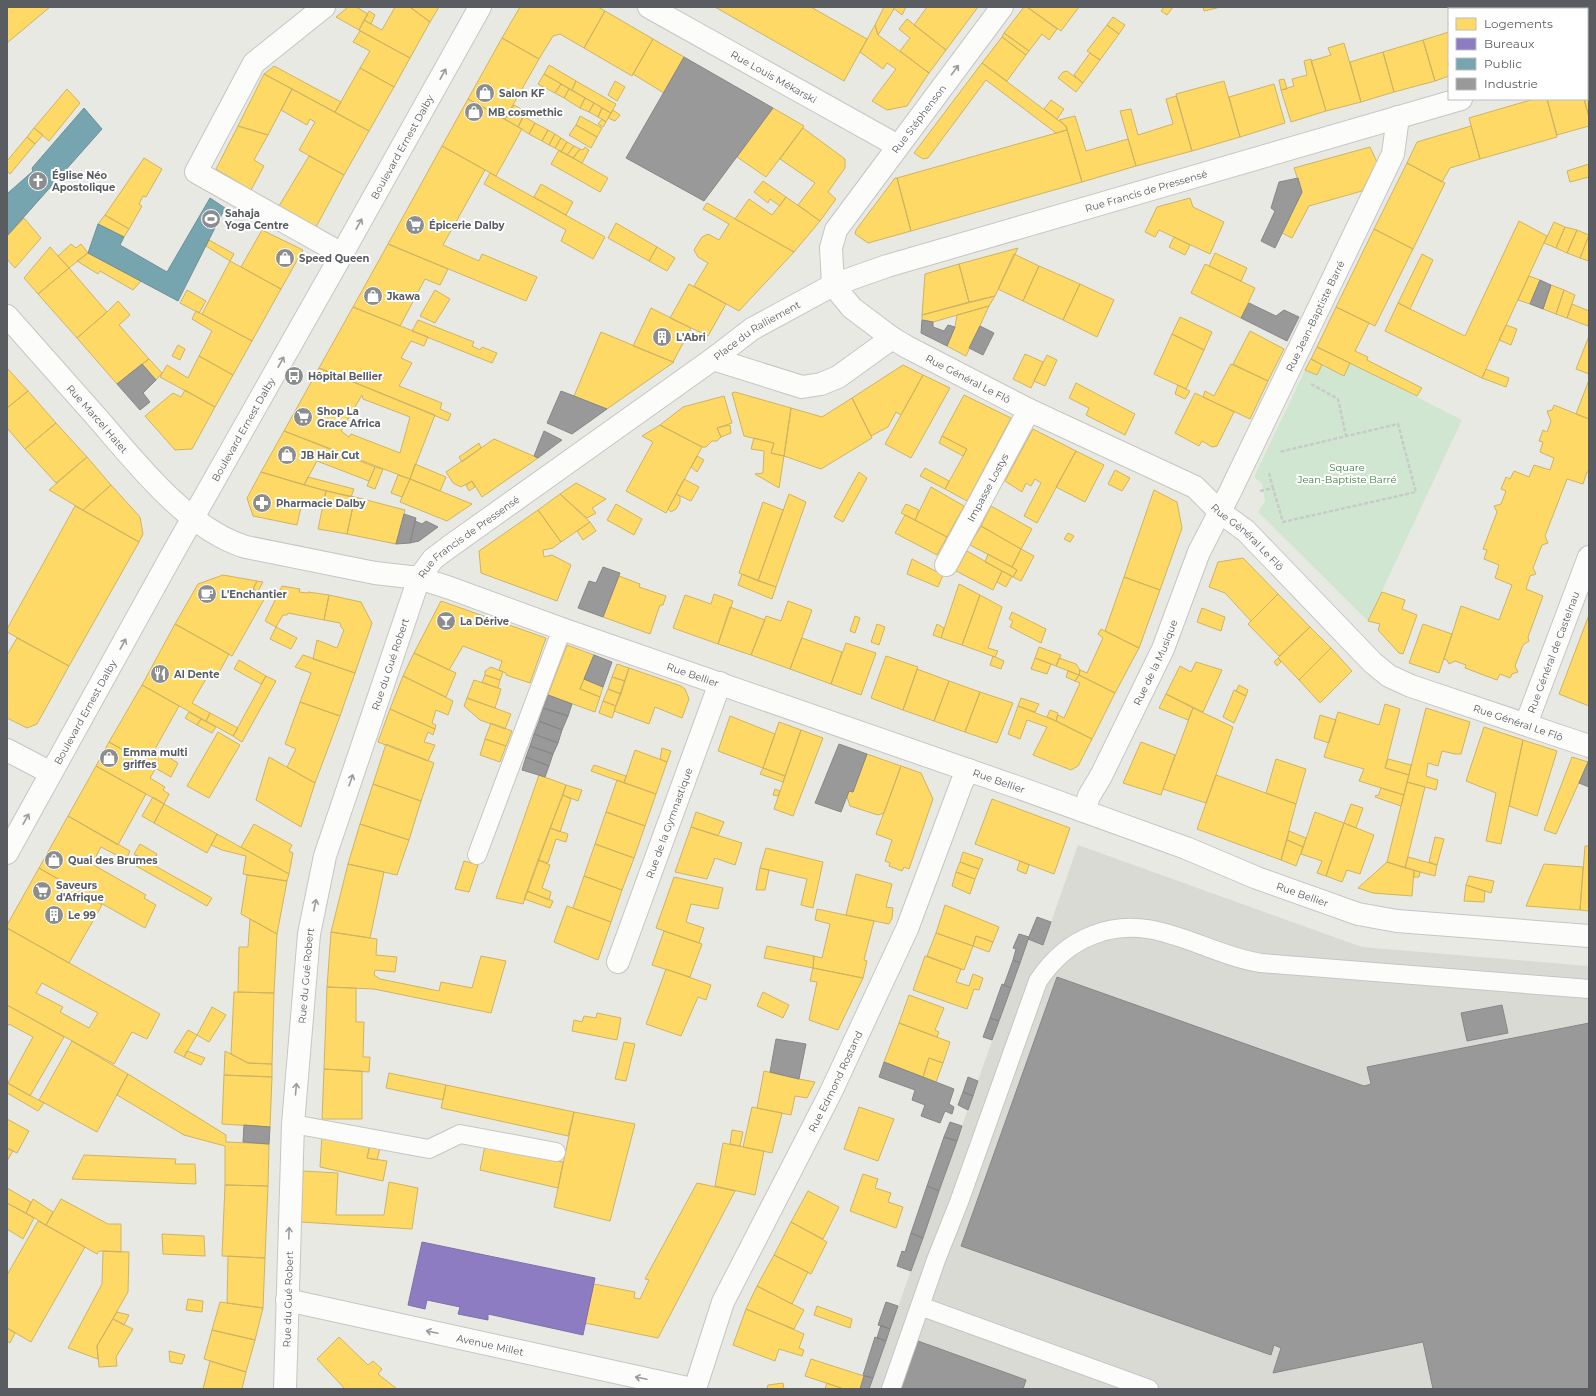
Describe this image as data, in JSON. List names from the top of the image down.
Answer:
{
  "streets": {
    "street": [
      "Rue Louis Mékarski",
      "Rue Stéphenson",
      "Boulevard Ernest Dalby",
      "Rue Francis de Pressensé",
      "Rue Jean-Baptiste Barré",
      "Place du Ralliement",
      "Rue Général Le Flô",
      "Rue Marcel Hatet",
      "Impasse Lostys",
      "Rue Général de Castelnau",
      "Rue de la Musique",
      "Rue du Gué Robert",
      "Rue Bellier",
      "Rue de la Gymnastique",
      "Rue Edmond Rostand",
      "Avenue Millet"
    ]
  },
  "crossings": [
    ["Rue Louis Mékarski", "Rue Stéphenson"],
    ["Rue Stéphenson", "Rue Francis de Pressensé"],
    ["Rue Stéphenson", "Place du Ralliement"],
    ["Boulevard Ernest Dalby", "Rue Francis de Pressensé"],
    ["Boulevard Ernest Dalby", "Rue Marcel Hatet"],
    ["Rue Francis de Pressensé", "Rue Jean-Baptiste Barré"],
    ["Rue Francis de Pressensé", "Place du Ralliement"],
    ["Rue Francis de Pressensé", "Rue Marcel Hatet"],
    ["Rue Francis de Pressensé", "Rue du Gué Robert"],
    ["Rue Francis de Pressensé", "Rue Bellier"],
    ["Rue Jean-Baptiste Barré", "Rue Général Le Flô"],
    ["Rue Jean-Baptiste Barré", "Rue de la Musique"],
    ["Place du Ralliement", "Rue Général Le Flô"],
    ["Rue Général Le Flô", "Impasse Lostys"],
    ["Rue Général Le Flô", "Rue Général de Castelnau"],
    ["Rue Général Le Flô", "Rue de la Musique"],
    ["Rue de la Musique", "Rue Bellier"],
    ["Rue du Gué Robert", "Rue Bellier"],
    ["Rue du Gué Robert", "Avenue Millet"],
    ["Rue Bellier", "Rue de la Gymnastique"],
    ["Rue Bellier", "Rue Edmond Rostand"],
    ["Rue Edmond Rostand", "Avenue Millet"]
  ],
  "one_way": [
    "Rue Stéphenson",
    "Boulevard Ernest Dalby",
    "Rue du Gué Robert",
    "Avenue Millet"
  ],
  "parks": ["Square Jean-Baptiste Barré"],
  "places": {
    "shop": [
      "Salon KF",
      "MB cosmethic",
      "Speed Queen",
      "Jkawa",
      "JB Hair Cut",
      "Emma multi griffes",
      "Quai des Brumes"
    ],
    "church": ["Église Néo Apostolique"],
    "sports": ["Sahaja Yoga Centre"],
    "supermarket": ["Épicerie Dalby", "Shop La Grace Africa", "Saveurs d'Afrique"],
    "building": ["L'Abri", "Le 99"],
    "bus stop": ["Hôpital Bellier"],
    "pharmacy": ["Pharmacie Dalby"],
    "cafe": ["L'Enchantier"],
    "bar": ["La Dérive"],
    "restaurant": ["Al Dente"]
  },
  "legend": [
    "Logements",
    "Bureaux",
    "Public",
    "Industrie"
  ]
}
